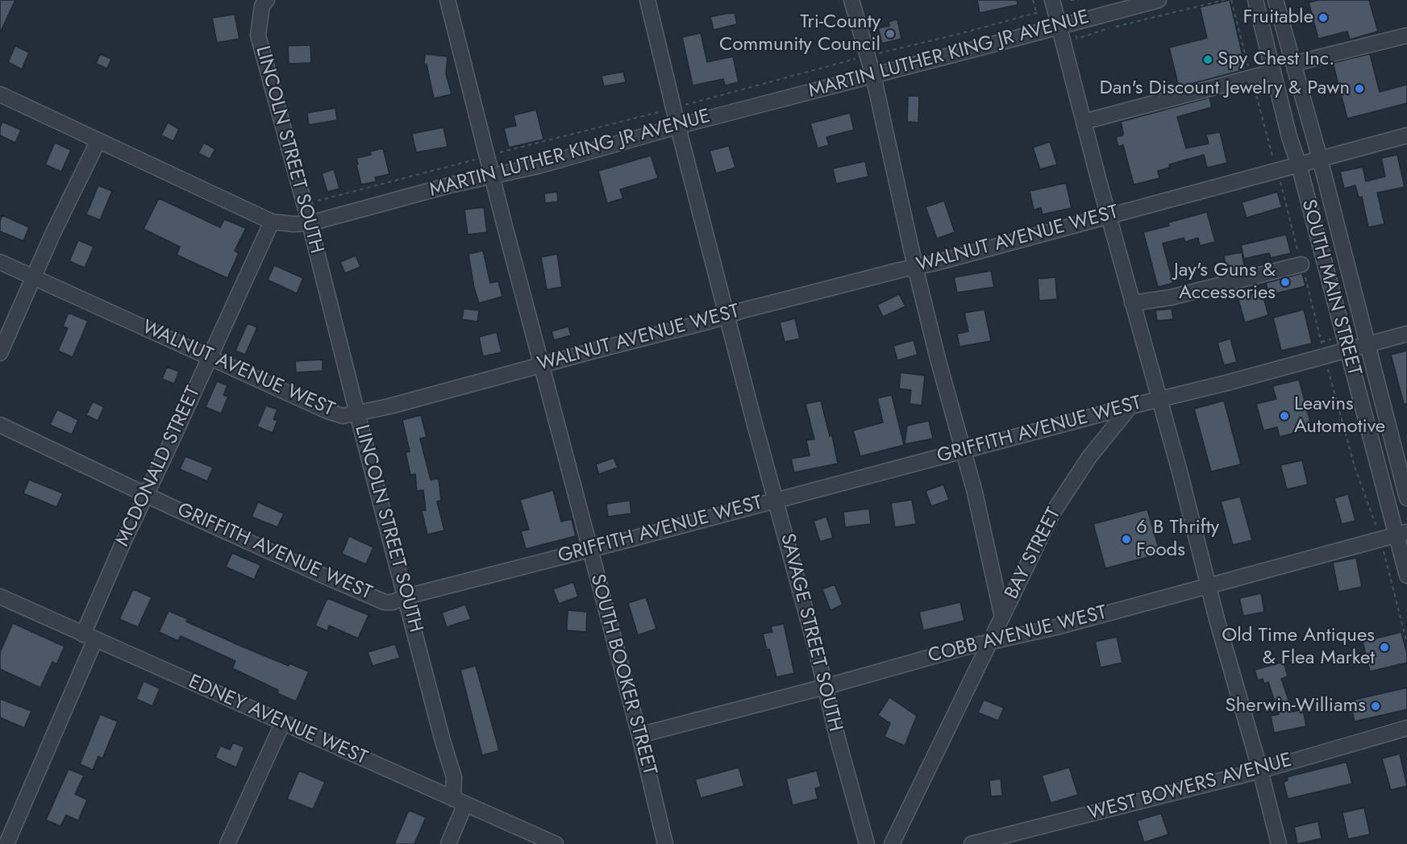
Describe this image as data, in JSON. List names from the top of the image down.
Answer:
{
  "streets": {
    "street": [
      "MARTIN LUTHER KING JR AVENUE",
      "LINCOLN STREET SOUTH",
      "WALNUT AVENUE WEST",
      "SOUTH MAIN STREET",
      "GRIFFITH AVENUE WEST",
      "MCDONALD STREET",
      "BAY STREET",
      "SAVAGE STREET SOUTH",
      "COBB AVENUE WEST",
      "SOUTH BOOKER STREET",
      "EDNEY AVENUE WEST",
      "WEST BOWERS AVENUE"
    ]
  },
  "crossings": [
    ["MARTIN LUTHER KING JR AVENUE", "LINCOLN STREET SOUTH"],
    ["MARTIN LUTHER KING JR AVENUE", "MCDONALD STREET"],
    ["MARTIN LUTHER KING JR AVENUE", "SAVAGE STREET SOUTH"],
    ["MARTIN LUTHER KING JR AVENUE", "SOUTH BOOKER STREET"],
    ["LINCOLN STREET SOUTH", "WALNUT AVENUE WEST"],
    ["LINCOLN STREET SOUTH", "GRIFFITH AVENUE WEST"],
    ["LINCOLN STREET SOUTH", "EDNEY AVENUE WEST"],
    ["WALNUT AVENUE WEST", "SOUTH MAIN STREET"],
    ["WALNUT AVENUE WEST", "MCDONALD STREET"],
    ["WALNUT AVENUE WEST", "SAVAGE STREET SOUTH"],
    ["WALNUT AVENUE WEST", "SOUTH BOOKER STREET"],
    ["SOUTH MAIN STREET", "GRIFFITH AVENUE WEST"],
    ["SOUTH MAIN STREET", "COBB AVENUE WEST"],
    ["GRIFFITH AVENUE WEST", "MCDONALD STREET"],
    ["GRIFFITH AVENUE WEST", "BAY STREET"],
    ["GRIFFITH AVENUE WEST", "SAVAGE STREET SOUTH"],
    ["GRIFFITH AVENUE WEST", "SOUTH BOOKER STREET"],
    ["MCDONALD STREET", "EDNEY AVENUE WEST"],
    ["BAY STREET", "COBB AVENUE WEST"],
    ["SAVAGE STREET SOUTH", "COBB AVENUE WEST"],
    ["COBB AVENUE WEST", "SOUTH BOOKER STREET"]
  ],
  "places": [
    "Fruitable",
    "Tri-County Community Council",
    "Spy Chest Inc.",
    "Dan's Discount Jewelry & Pawn",
    "Jay's Guns & Accessories",
    "Leavins Automotive",
    "6 B Thrifty Foods",
    "Old Time Antiques & Flea Market",
    "Sherwin-Williams"
  ]
}
